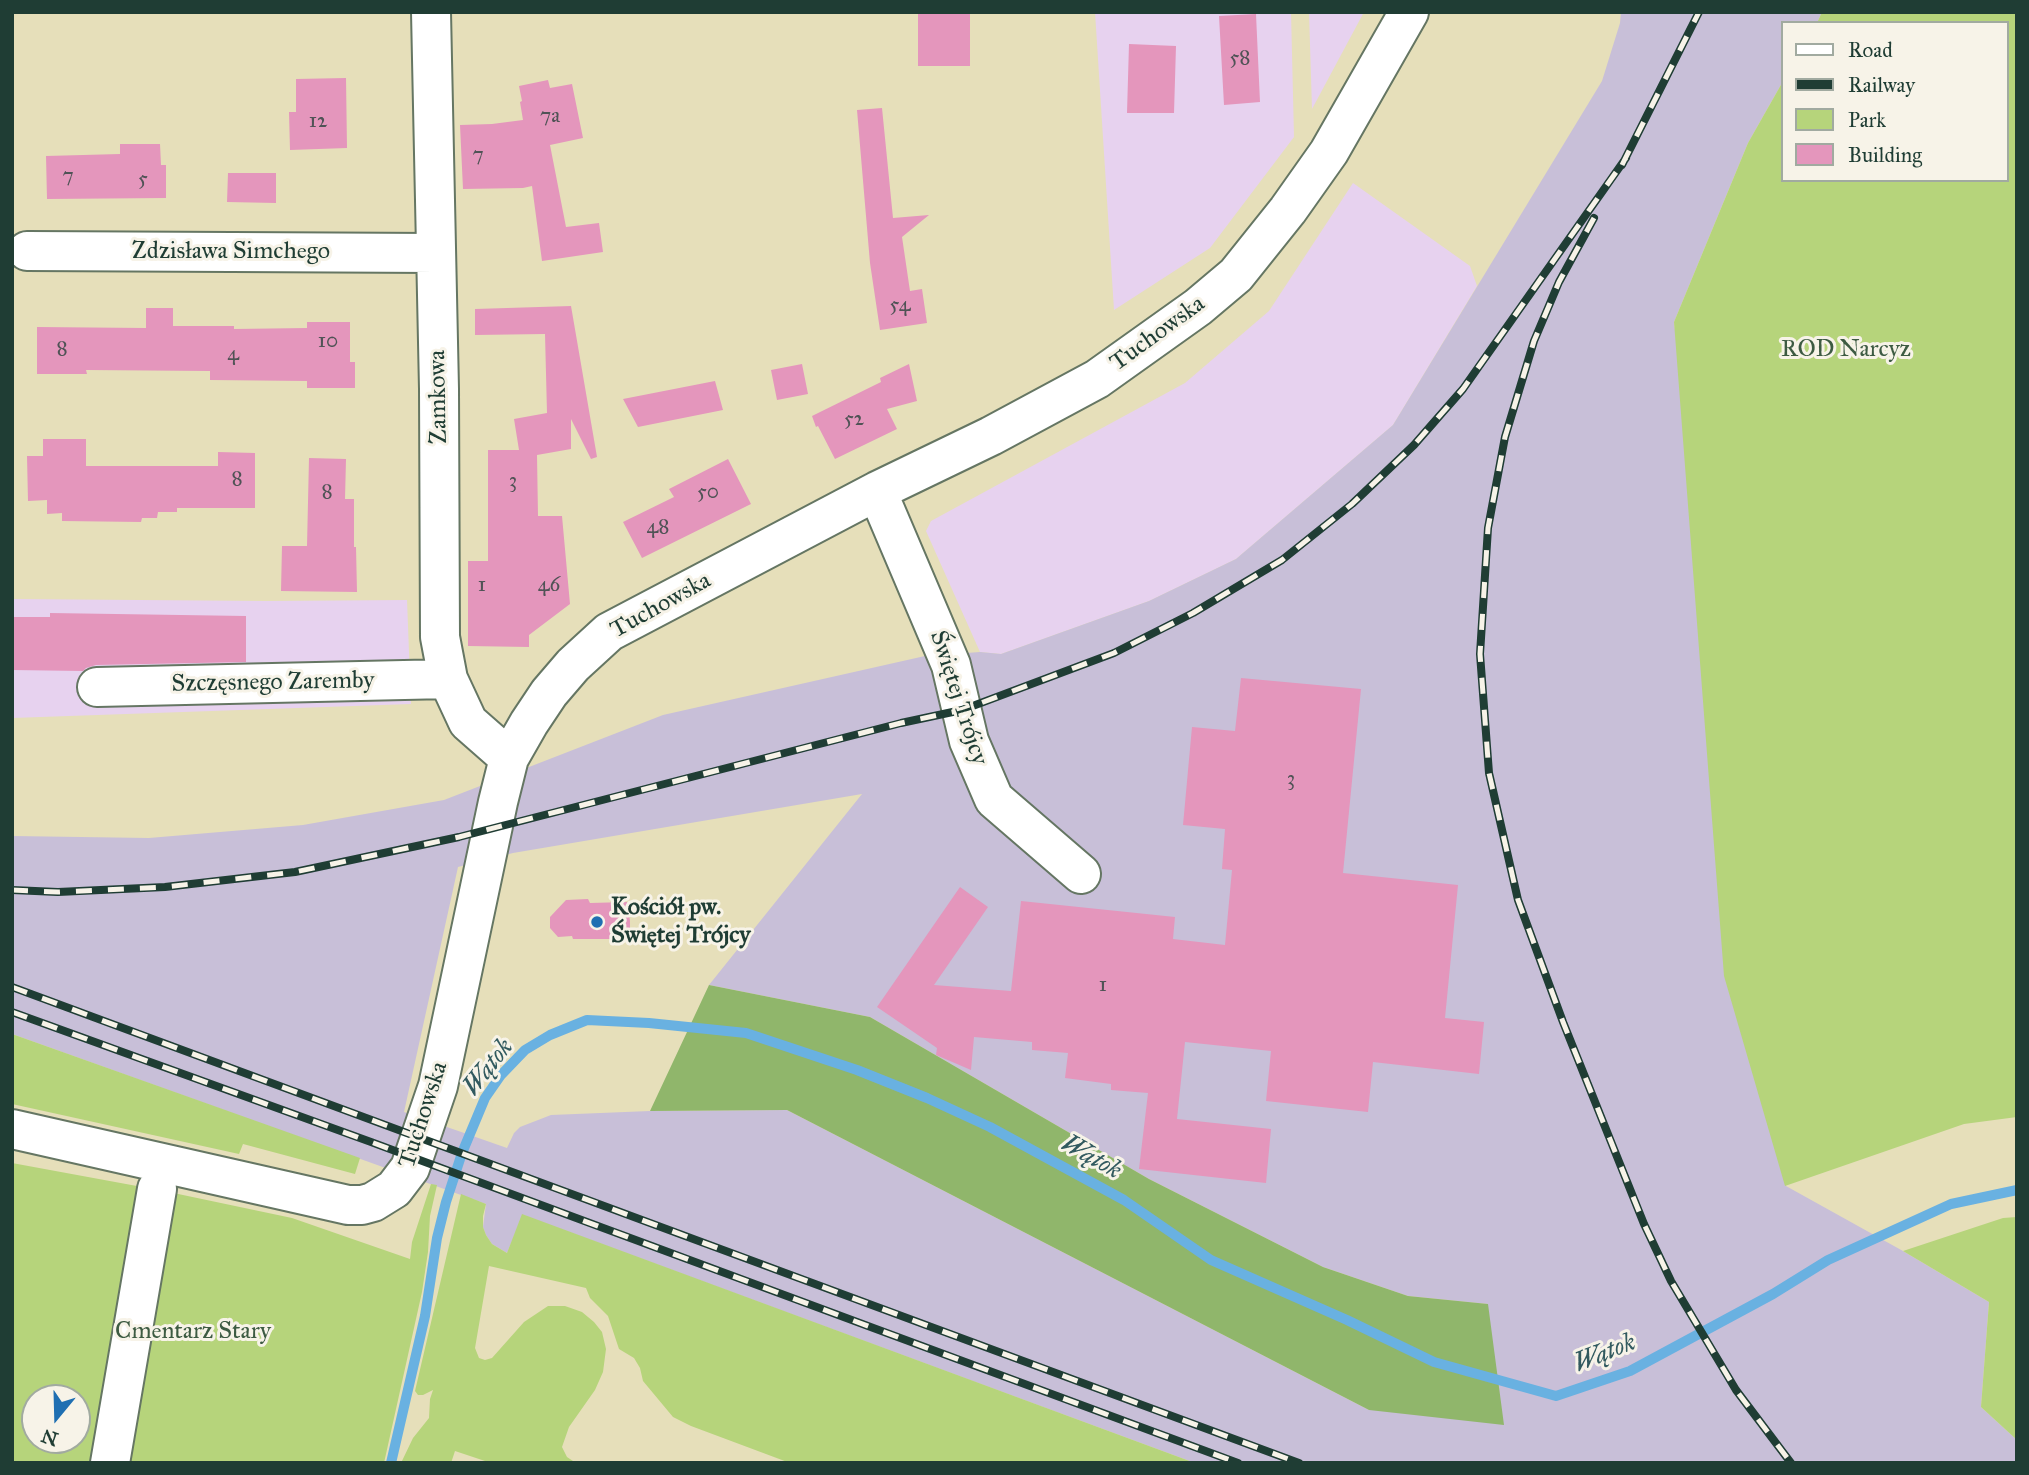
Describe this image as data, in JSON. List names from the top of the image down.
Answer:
{
  "streets": {
    "street": [
      "Zdzisława Simchego",
      "Tuchowska",
      "Zamkowa",
      "Szczęsnego Zaremby",
      "Świętej Trójcy"
    ]
  },
  "crossings": [
    ["Zdzisława Simchego", "Zamkowa"],
    ["Tuchowska", "Zamkowa"],
    ["Tuchowska", "Świętej Trójcy"],
    ["Zamkowa", "Szczęsnego Zaremby"]
  ],
  "water": ["Wątok"],
  "parks": ["ROD Narcyz", "Cmentarz Stary"],
  "places": ["Kościół pw. Świętej Trójcy"],
  "house_numbers": [
    "58",
    "7a",
    "12",
    "7",
    "7",
    "5",
    "54",
    "10",
    "8",
    "4",
    "52",
    "8",
    "3",
    "8",
    "50",
    "48",
    "1",
    "46",
    "3",
    "1"
  ],
  "legend": [
    "Road",
    "Railway",
    "Park",
    "Building"
  ],
  "north": "bottom"
}
